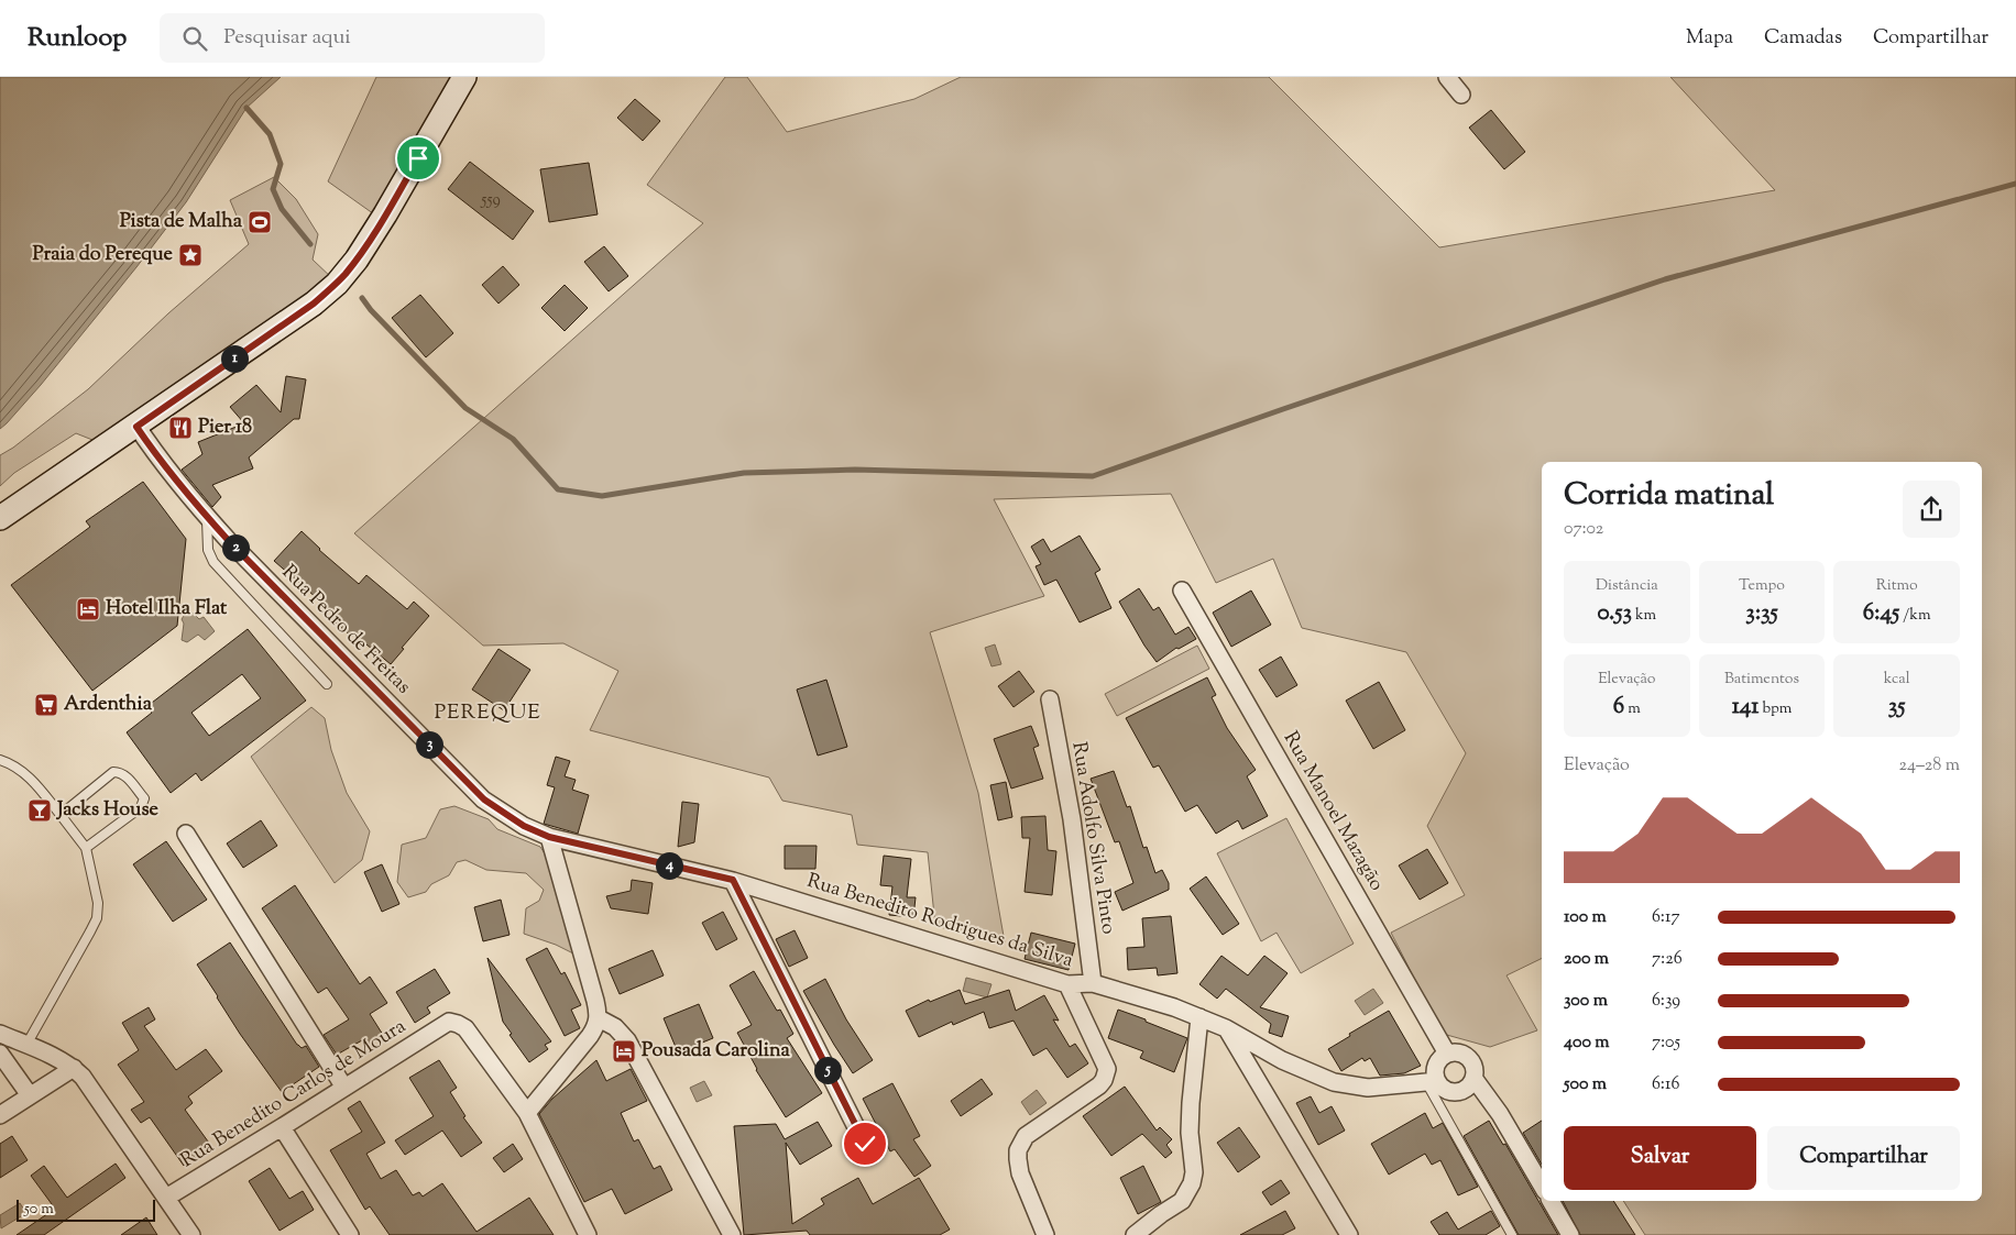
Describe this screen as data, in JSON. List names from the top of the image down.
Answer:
{
  "streets": {
    "street": [
      "Rua Pedro de Freitas",
      "Rua Manoel Mazagão",
      "Rua Adolfo Silva Pinto",
      "Rua Benedito Rodrigues da Silva",
      "Rua Benedito Carlos de Moura"
    ]
  },
  "crossings": [
    ["Rua Pedro de Freitas", "Rua Benedito Rodrigues da Silva"],
    ["Rua Manoel Mazagão", "Rua Benedito Rodrigues da Silva"],
    ["Rua Adolfo Silva Pinto", "Rua Benedito Rodrigues da Silva"]
  ],
  "districts": ["PEREQUE"],
  "places": {
    "sports": ["Pista de Malha"],
    "place": ["Praia do Pereque"],
    "restaurant": ["Pier 18"],
    "hotel": ["Hotel Ilha Flat", "Pousada Carolina"],
    "supermarket": ["Ardenthia"],
    "bar": ["Jacks House"]
  },
  "house_numbers": ["559"],
  "scale_bar": "50 m",
  "page": {
    "header": "Runloop",
    "search": "Pesquisar aqui",
    "nav": ["Mapa", "Camadas", "Compartilhar"],
    "pins": [
      "1",
      "2",
      "3",
      "4",
      "5"
    ],
    "heading": ["Corrida matinal", "07:02"],
    "stats": [
      ["Distância", "0.53 km"],
      ["Tempo", "3:35"],
      ["Ritmo", "6:45 /km"],
      ["Elevação", "6 m"],
      ["Batimentos", "141 bpm"],
      ["kcal", "35"]
    ],
    "chart": ["Elevação", "24–28 m"],
    "list": [
      {
        "name": "100 m",
        "note": "6:17"
      },
      {
        "name": "200 m",
        "note": "7:26"
      },
      {
        "name": "300 m",
        "note": "6:39"
      },
      {
        "name": "400 m",
        "note": "7:05"
      },
      {
        "name": "500 m",
        "note": "6:16"
      }
    ],
    "buttons": ["Salvar", "Compartilhar"],
    "scale": "50 m"
  }
}
